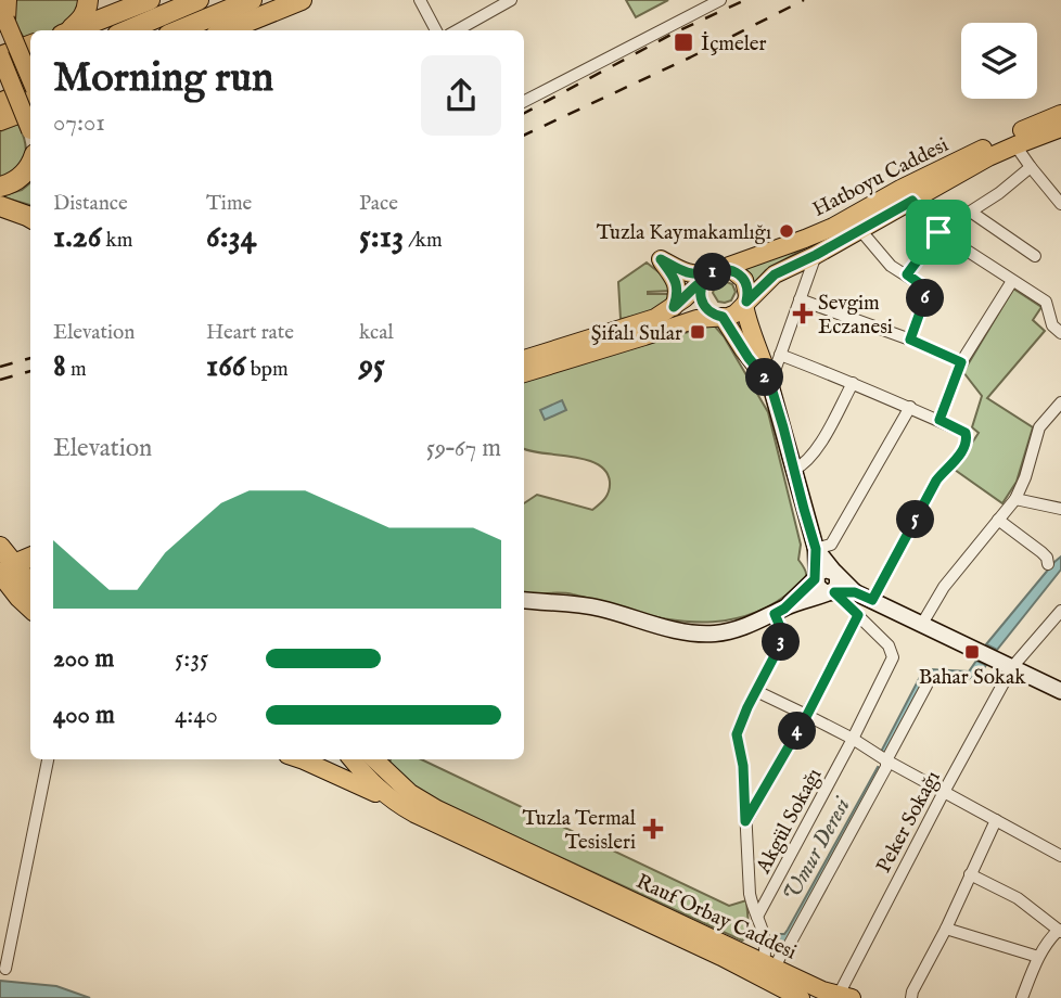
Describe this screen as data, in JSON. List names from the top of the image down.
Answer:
{
  "streets": {
    "main road": ["Hatboyu Caddesi", "Rauf Orbay Caddesi"],
    "street": ["Akgül Sokağı", "Peker Sokağı"]
  },
  "crossings": [
    ["Peker Sokağı", "Rauf Orbay Caddesi"]
  ],
  "water": ["Umur Deresi"],
  "places": {
    "transit": ["İçmeler", "Şifalı Sular", "Bahar Sokak"],
    "other": ["Tuzla Kaymakamlığı"],
    "health": ["Sevgim Eczanesi", "Tuzla Termal Tesisleri"]
  },
  "page": {
    "heading": ["Morning run", "07:01"],
    "stats": [
      ["Distance", "1.26 km"],
      ["Time", "6:34"],
      ["Pace", "5:13 /km"],
      ["Elevation", "8 m"],
      ["Heart rate", "166 bpm"],
      ["kcal", "95"]
    ],
    "pins": [
      "1",
      "6",
      "2",
      "5",
      "3",
      "4"
    ],
    "chart": ["Elevation", "59–67 m"],
    "list": [
      {
        "name": "200 m",
        "note": "5:35"
      },
      {
        "name": "400 m",
        "note": "4:40"
      }
    ]
  }
}
